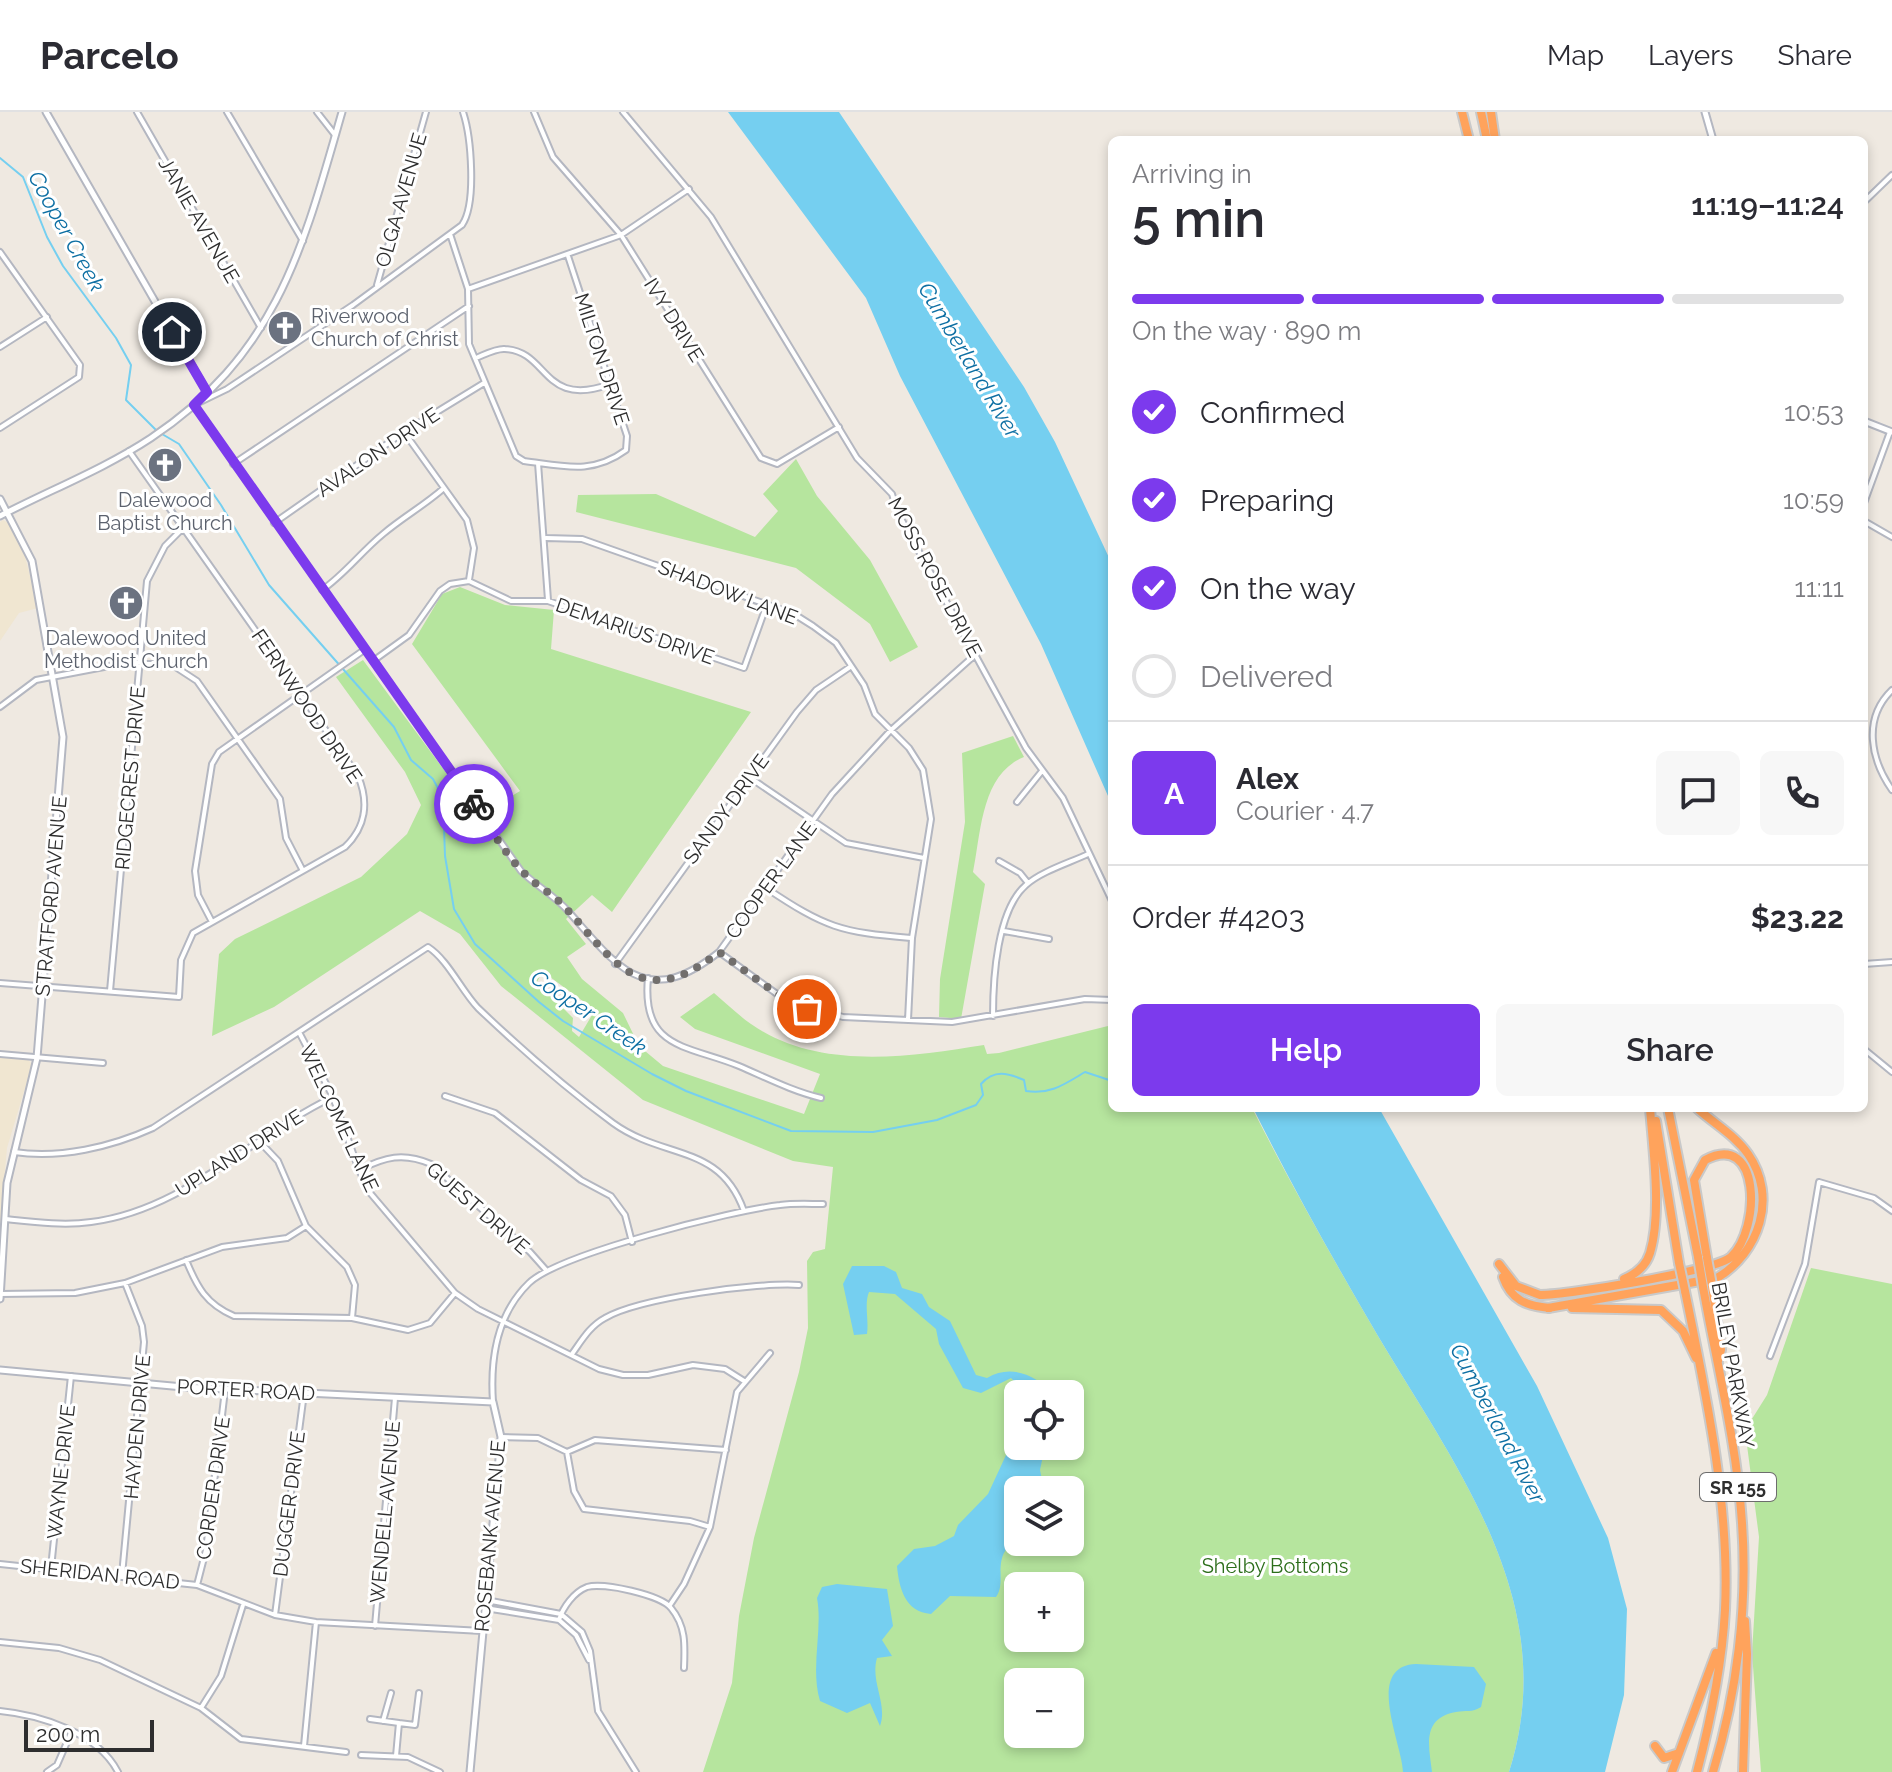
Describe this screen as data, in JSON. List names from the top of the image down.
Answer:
{
  "streets": {
    "highway": ["BRILEY PARKWAY", "SR 155"],
    "street": [
      "OLGA AVENUE",
      "JANIE AVENUE",
      "IVY DRIVE",
      "MILTON DRIVE",
      "AVALON DRIVE",
      "MOSS ROSE DRIVE",
      "SHADOW LANE",
      "DEMARIUS DRIVE",
      "FERNWOOD DRIVE",
      "RIDGECREST DRIVE",
      "SANDY DRIVE",
      "COOPER LANE",
      "STRATFORD AVENUE",
      "WELCOME LANE",
      "UPLAND DRIVE",
      "GUEST DRIVE",
      "PORTER ROAD",
      "HAYDEN DRIVE",
      "WAYNE DRIVE",
      "CORDER DRIVE",
      "DUGGER DRIVE",
      "WENDELL AVENUE",
      "ROSEBANK AVENUE",
      "SHERIDAN ROAD"
    ]
  },
  "crossings": [
    ["IVY DRIVE", "MOSS ROSE DRIVE"],
    ["MOSS ROSE DRIVE", "COOPER LANE"],
    ["SHADOW LANE", "DEMARIUS DRIVE"],
    ["SHADOW LANE", "SANDY DRIVE"],
    ["SHADOW LANE", "COOPER LANE"],
    ["FERNWOOD DRIVE", "RIDGECREST DRIVE"],
    ["STRATFORD AVENUE", "UPLAND DRIVE"],
    ["WELCOME LANE", "UPLAND DRIVE"],
    ["WELCOME LANE", "GUEST DRIVE"],
    ["WELCOME LANE", "ROSEBANK AVENUE"],
    ["GUEST DRIVE", "ROSEBANK AVENUE"],
    ["PORTER ROAD", "HAYDEN DRIVE"],
    ["PORTER ROAD", "WAYNE DRIVE"],
    ["PORTER ROAD", "CORDER DRIVE"],
    ["PORTER ROAD", "DUGGER DRIVE"],
    ["PORTER ROAD", "WENDELL AVENUE"],
    ["PORTER ROAD", "ROSEBANK AVENUE"],
    ["HAYDEN DRIVE", "SHERIDAN ROAD"],
    ["WAYNE DRIVE", "SHERIDAN ROAD"],
    ["CORDER DRIVE", "SHERIDAN ROAD"],
    ["DUGGER DRIVE", "SHERIDAN ROAD"],
    ["WENDELL AVENUE", "SHERIDAN ROAD"],
    ["ROSEBANK AVENUE", "SHERIDAN ROAD"]
  ],
  "water": ["Cooper Creek", "Cumberland River"],
  "parks": ["Shelby Bottoms"],
  "places": {
    "church": ["Riverwood Church of Christ", "Dalewood Baptist Church", "Dalewood United Methodist Church"]
  },
  "scale_bar": "200 m",
  "page": {
    "header": "Parcelo",
    "nav": ["Map", "Layers", "Share"],
    "heading": ["5 min", "Arriving in", "11:19–11:24"],
    "panel": [
      "Alex",
      "Courier · 4.7",
      "Order #4203",
      "$23.22"
    ],
    "bar": "On the way · 890 m",
    "list": [
      ["Confirmed", "10:53"],
      ["Preparing", "10:59"],
      ["On the way", "11:11"],
      "Delivered"
    ],
    "round": "A",
    "buttons": ["Help", "Share"],
    "map_buttons": ["+", "−"],
    "scale": "200 m"
  }
}
